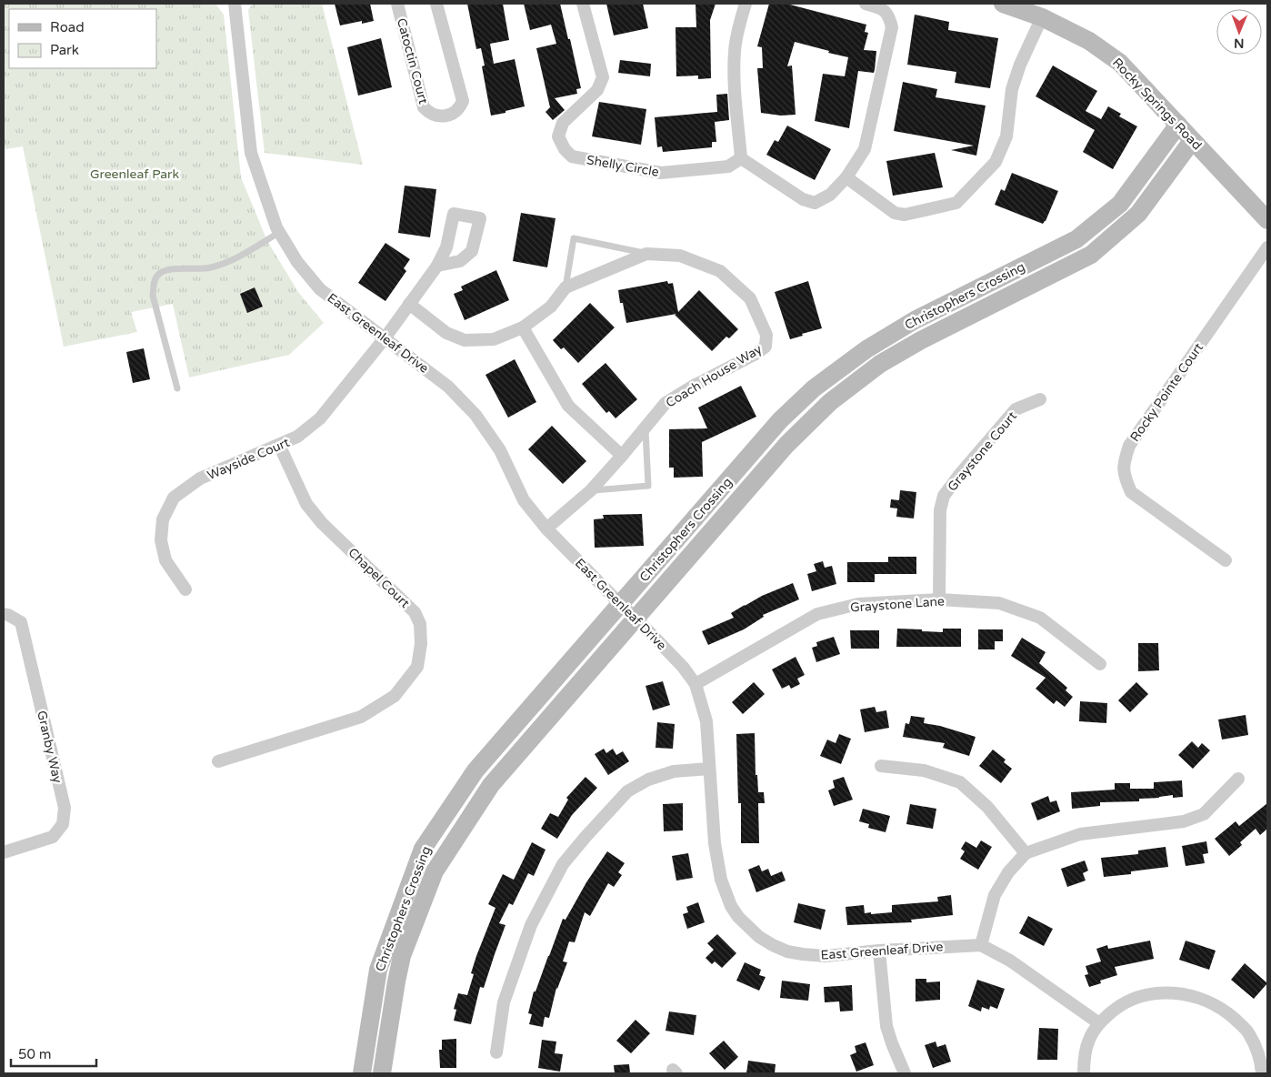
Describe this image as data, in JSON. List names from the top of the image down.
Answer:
{
  "streets": {
    "street": [
      "Catoctin Court",
      "Rocky Springs Road",
      "Shelly Circle",
      "Christophers Crossing",
      "East Greenleaf Drive",
      "Coach House Way",
      "Rocky Pointe Court",
      "Graystone Court",
      "Wayside Court",
      "Chapel Court",
      "Graystone Lane",
      "Granby Way"
    ]
  },
  "crossings": [
    ["Rocky Springs Road", "Christophers Crossing"],
    ["Christophers Crossing", "East Greenleaf Drive"],
    ["East Greenleaf Drive", "Coach House Way"],
    ["East Greenleaf Drive", "Wayside Court"],
    ["East Greenleaf Drive", "Graystone Lane"],
    ["Graystone Court", "Graystone Lane"],
    ["Wayside Court", "Chapel Court"]
  ],
  "parks": ["Greenleaf Park"],
  "legend": ["Road", "Park"],
  "scale_bar": "50 m",
  "north": "bottom"
}
